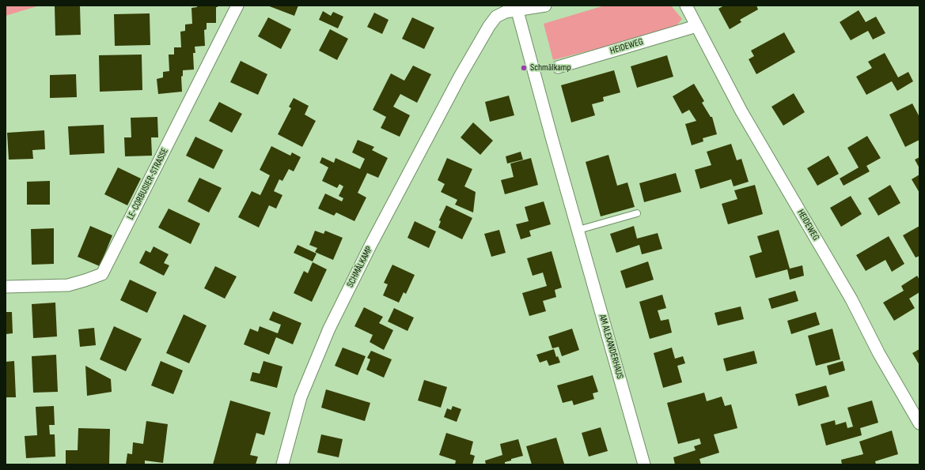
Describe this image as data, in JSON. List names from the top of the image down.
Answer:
{
  "streets": {
    "street": [
      "HEIDEWEG",
      "LE-CORBUSIER-STRASSE",
      "SCHMÄLKAMP",
      "AM ALEXANDERHAUS"
    ]
  },
  "crossings": [
    ["SCHMÄLKAMP", "AM ALEXANDERHAUS"]
  ],
  "places": ["Schmälkamp"]
}
